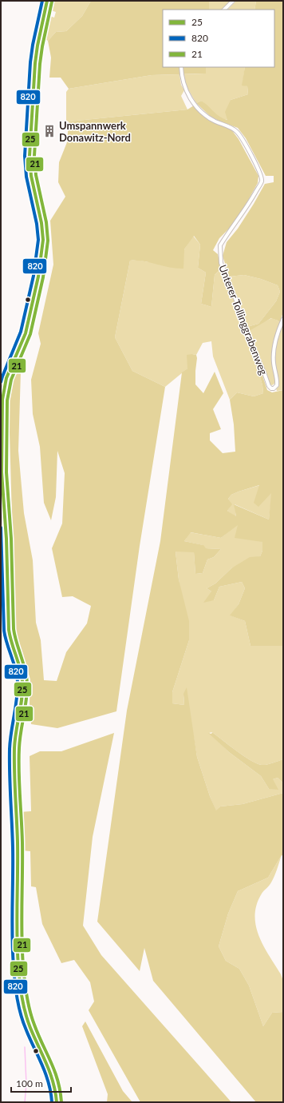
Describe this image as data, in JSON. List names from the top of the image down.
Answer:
{
  "streets": {
    "street": ["Unterer Tollinggrabenweg"]
  },
  "places": {
    "building": ["Umspannwerk Donawitz-Nord"]
  },
  "lines": ["transit line 25", "transit line 820", "transit line 21"],
  "legend": ["25", "820", "21"],
  "scale_bar": "100 m"
}
